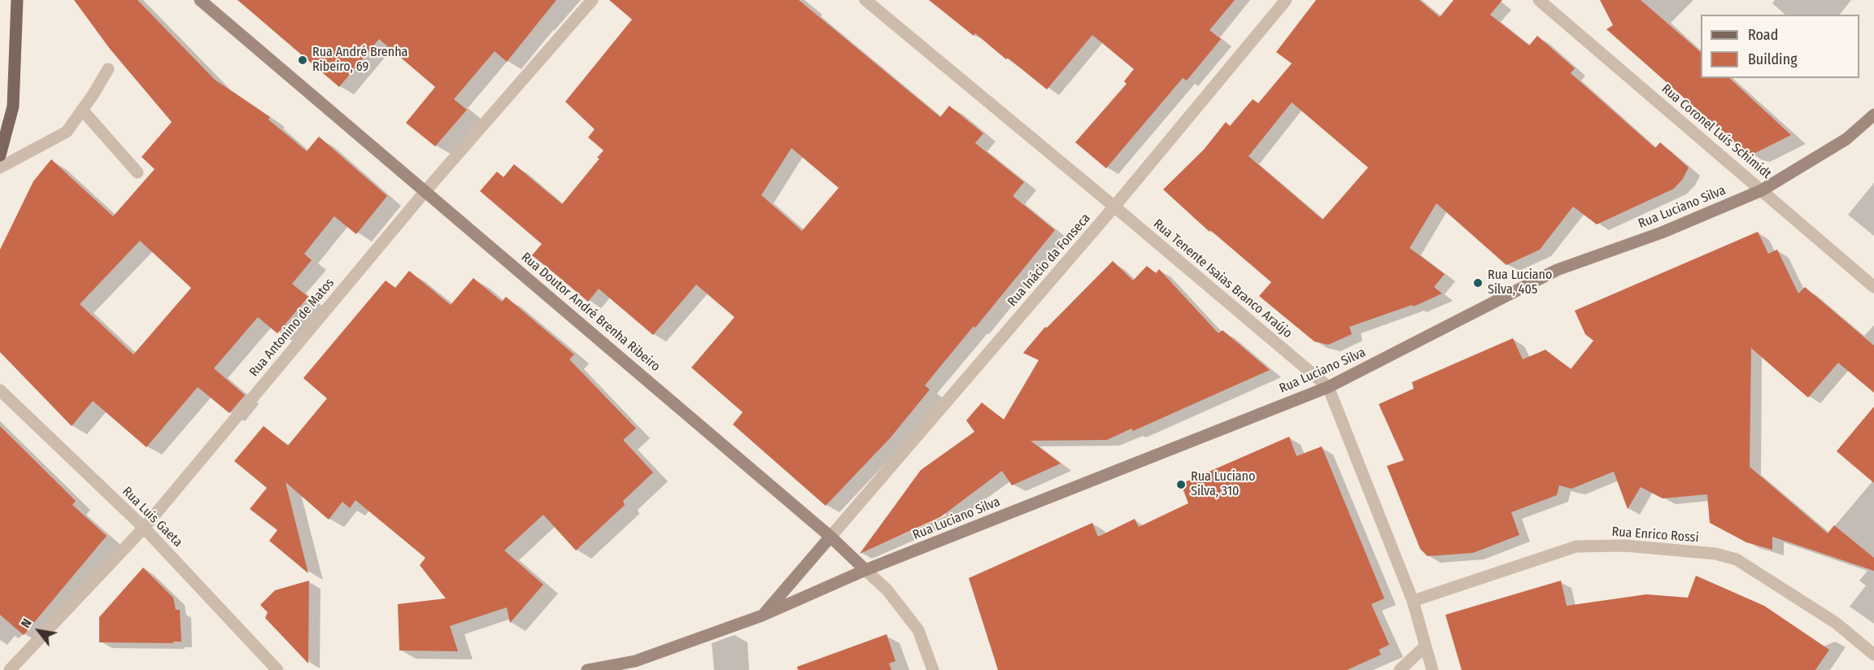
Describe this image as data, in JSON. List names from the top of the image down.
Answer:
{
  "streets": {
    "street": [
      "Rua Coronel Luís Schimidt",
      "Rua Luciano Silva",
      "Rua Inácio da Fonseca",
      "Rua Tenente Isaias Branco Araújo",
      "Rua Doutor André Brenha Ribeiro",
      "Rua Antonino de Matos",
      "Rua Luis Gaeta",
      "Rua Enrico Rossi"
    ]
  },
  "crossings": [
    ["Rua Coronel Luís Schimidt", "Rua Luciano Silva"],
    ["Rua Luciano Silva", "Rua Inácio da Fonseca"],
    ["Rua Luciano Silva", "Rua Tenente Isaias Branco Araújo"],
    ["Rua Luciano Silva", "Rua Doutor André Brenha Ribeiro"],
    ["Rua Inácio da Fonseca", "Rua Tenente Isaias Branco Araújo"],
    ["Rua Inácio da Fonseca", "Rua Doutor André Brenha Ribeiro"],
    ["Rua Tenente Isaias Branco Araújo", "Rua Enrico Rossi"],
    ["Rua Doutor André Brenha Ribeiro", "Rua Antonino de Matos"],
    ["Rua Antonino de Matos", "Rua Luis Gaeta"]
  ],
  "places": ["Rua André Brenha Ribeiro, 69", "Rua Luciano Silva, 405", "Rua Luciano Silva, 310"],
  "legend": ["Road", "Building"],
  "north": "top left"
}
